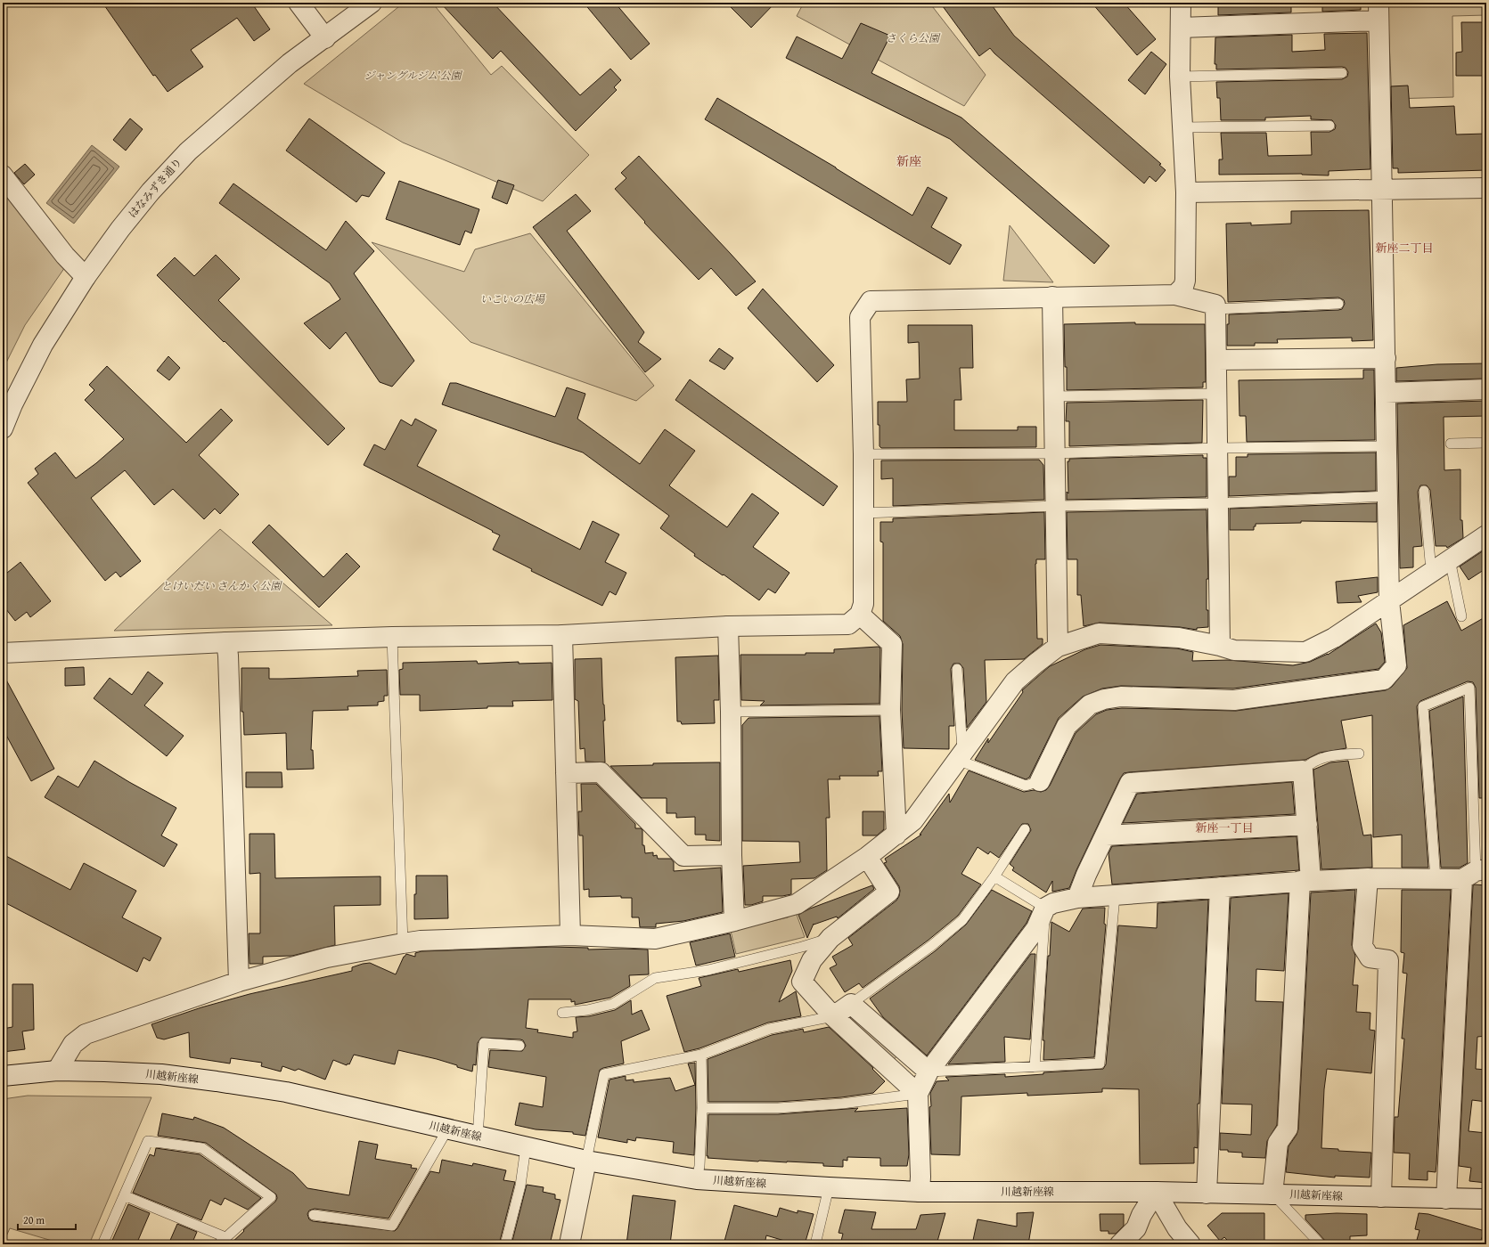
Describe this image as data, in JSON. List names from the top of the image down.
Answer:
{
  "streets": {
    "street": ["はなみずき通り", "川越新座線"]
  },
  "districts": ["新座", "新座二丁目", "新座一丁目"],
  "parks": [
    "さくら公園",
    "ジャングルジム’公園",
    "いこいの広場",
    "とけいだい さんかく公園"
  ],
  "scale_bar": "20 m"
}
